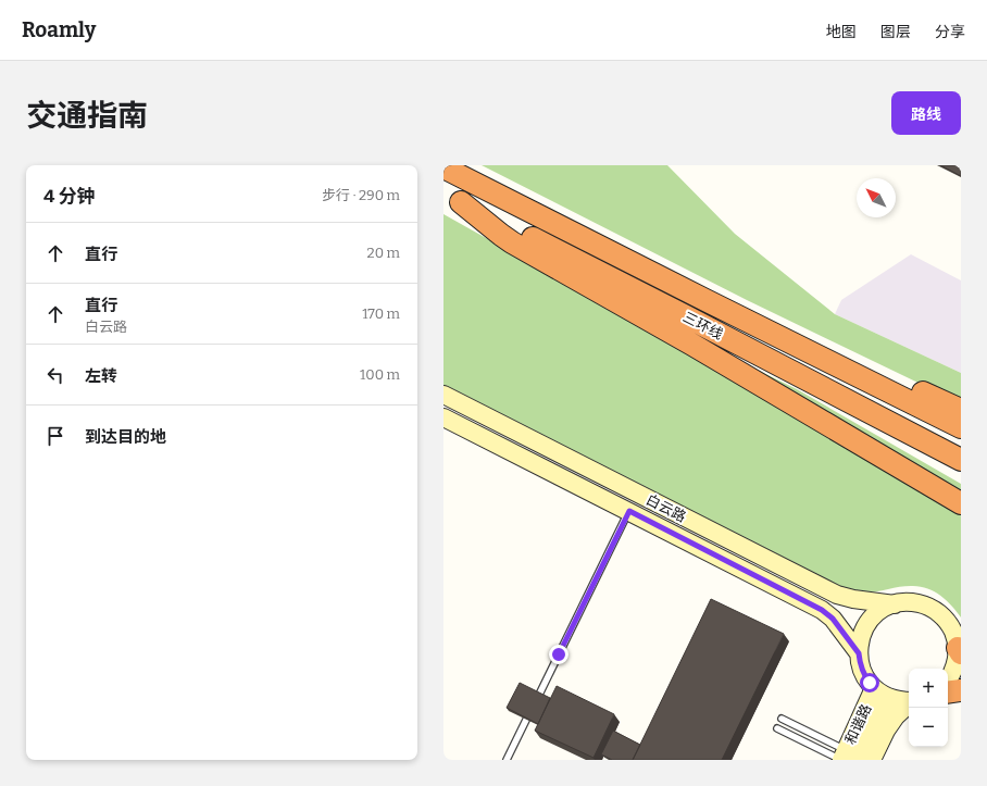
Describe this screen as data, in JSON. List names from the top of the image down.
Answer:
{
  "streets": {
    "highway": ["三环线"],
    "street": ["白云路", "和谐路"]
  },
  "north": "top left",
  "page": {
    "header": "Roamly",
    "nav": ["地图", "图层", "分享"],
    "title": "交通指南",
    "buttons": "路线",
    "heading": ["4 分钟", "步行 · 290 m"],
    "list": [
      ["直行", "20 m"],
      ["直行", "白云路", "170 m"],
      ["左转", "100 m"],
      "到达目的地"
    ],
    "map_buttons": ["+", "−"]
  }
}
